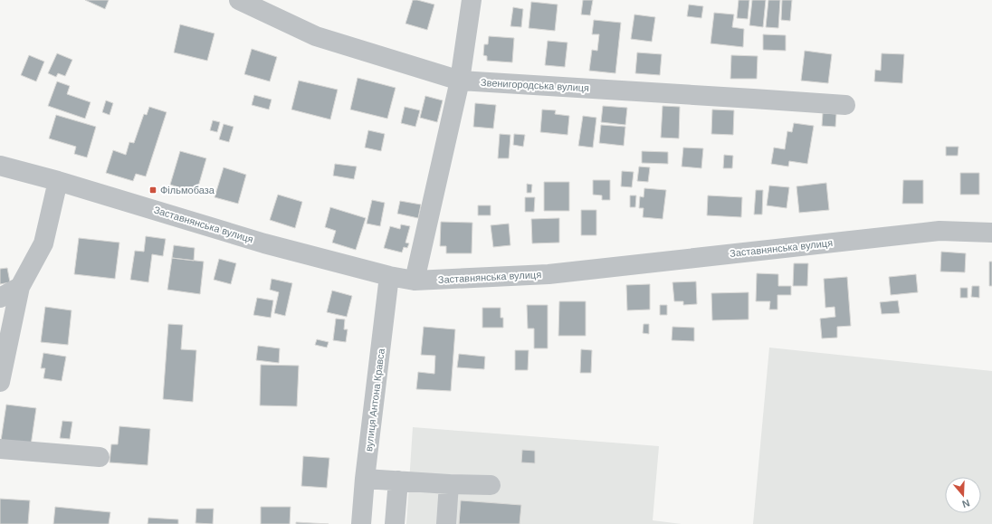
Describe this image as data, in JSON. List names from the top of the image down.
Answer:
{
  "streets": {
    "street": ["Звенигородська вулиця", "Заставнянська вулиця", "вулиця Антона Кравса"]
  },
  "crossings": [
    ["Заставнянська вулиця", "вулиця Антона Кравса"]
  ],
  "places": {
    "transit": ["Фільмобаза"]
  },
  "north": "bottom"
}
